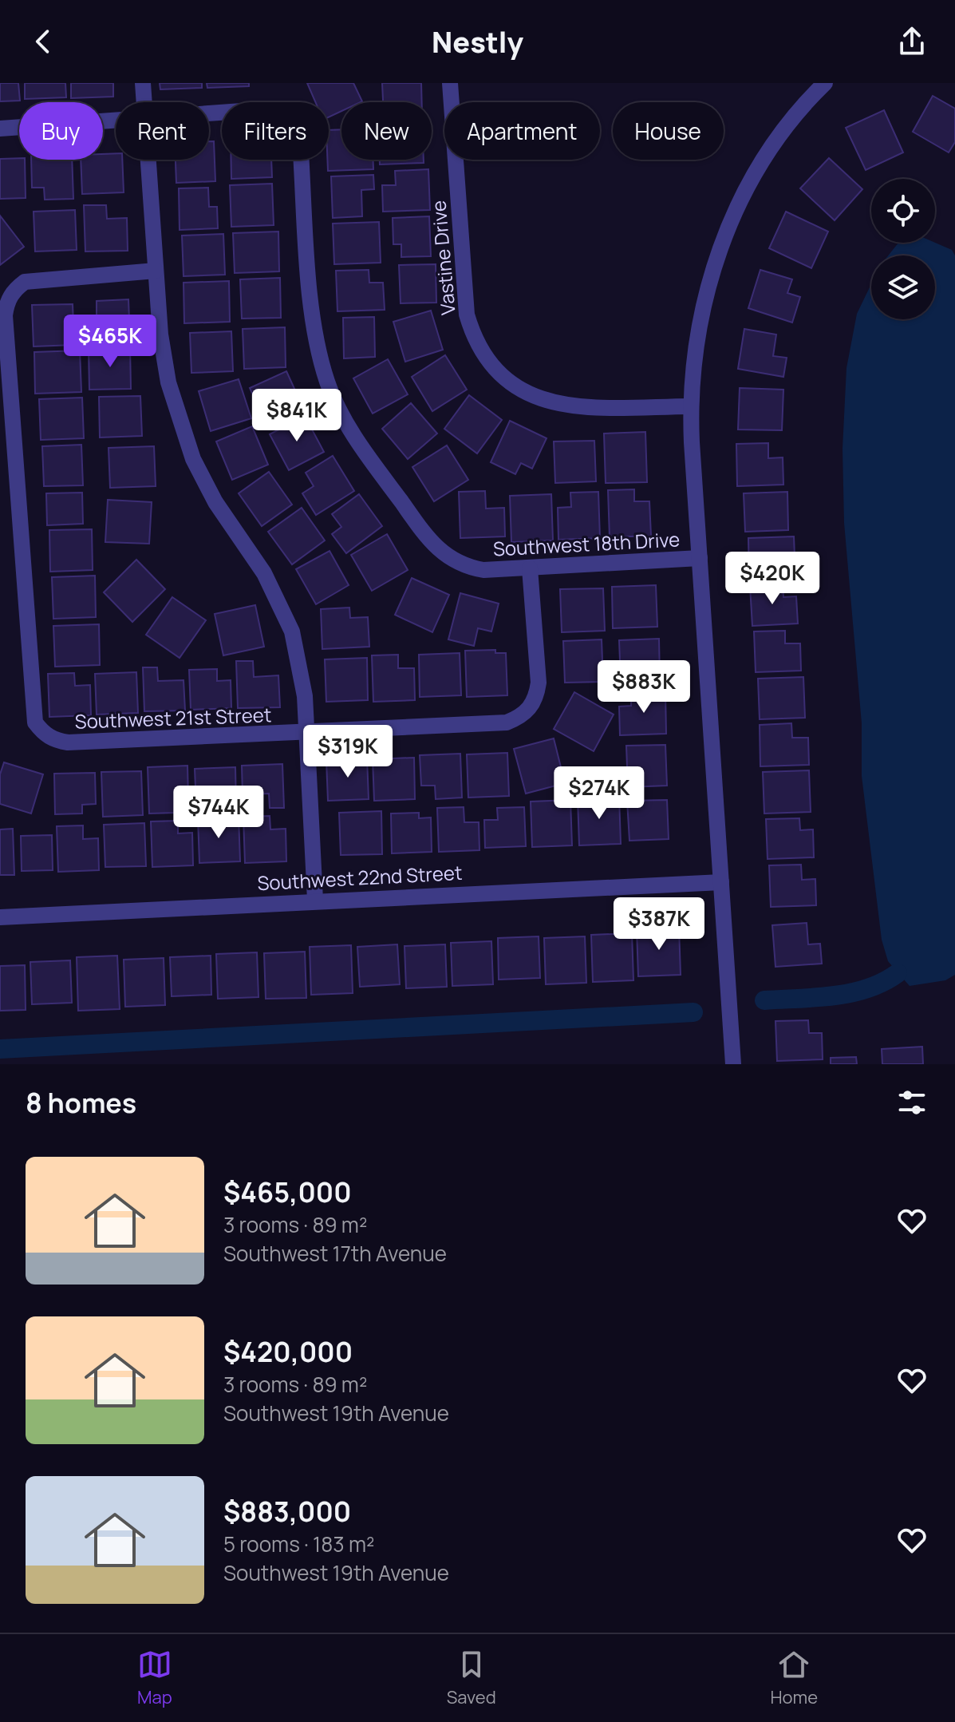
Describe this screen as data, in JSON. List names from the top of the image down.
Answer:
{
  "streets": {
    "street": [
      "Vastine Drive",
      "Southwest 18th Drive",
      "Southwest 21st Street",
      "Southwest 22nd Street"
    ]
  },
  "crossings": [
    ["Southwest 18th Drive", "Southwest 21st Street"]
  ],
  "page": {
    "header": "Nestly",
    "chip": [
      "Buy",
      "Rent",
      "Filters",
      "New",
      "Apartment",
      "House"
    ],
    "price": [
      "$465K",
      "$841K",
      "$420K",
      "$883K",
      "$319K",
      "$274K",
      "$744K",
      "$387K"
    ],
    "heading": "8 homes",
    "list": [
      {
        "name": "$465,000",
        "note": "3 rooms · 89 m² · Southwest 17th Avenue"
      },
      {
        "name": "$420,000",
        "note": "3 rooms · 89 m² · Southwest 19th Avenue"
      },
      {
        "name": "$883,000",
        "note": "5 rooms · 183 m² · Southwest 19th Avenue"
      }
    ],
    "tabs": ["Map", "Saved", "Home"]
  }
}
